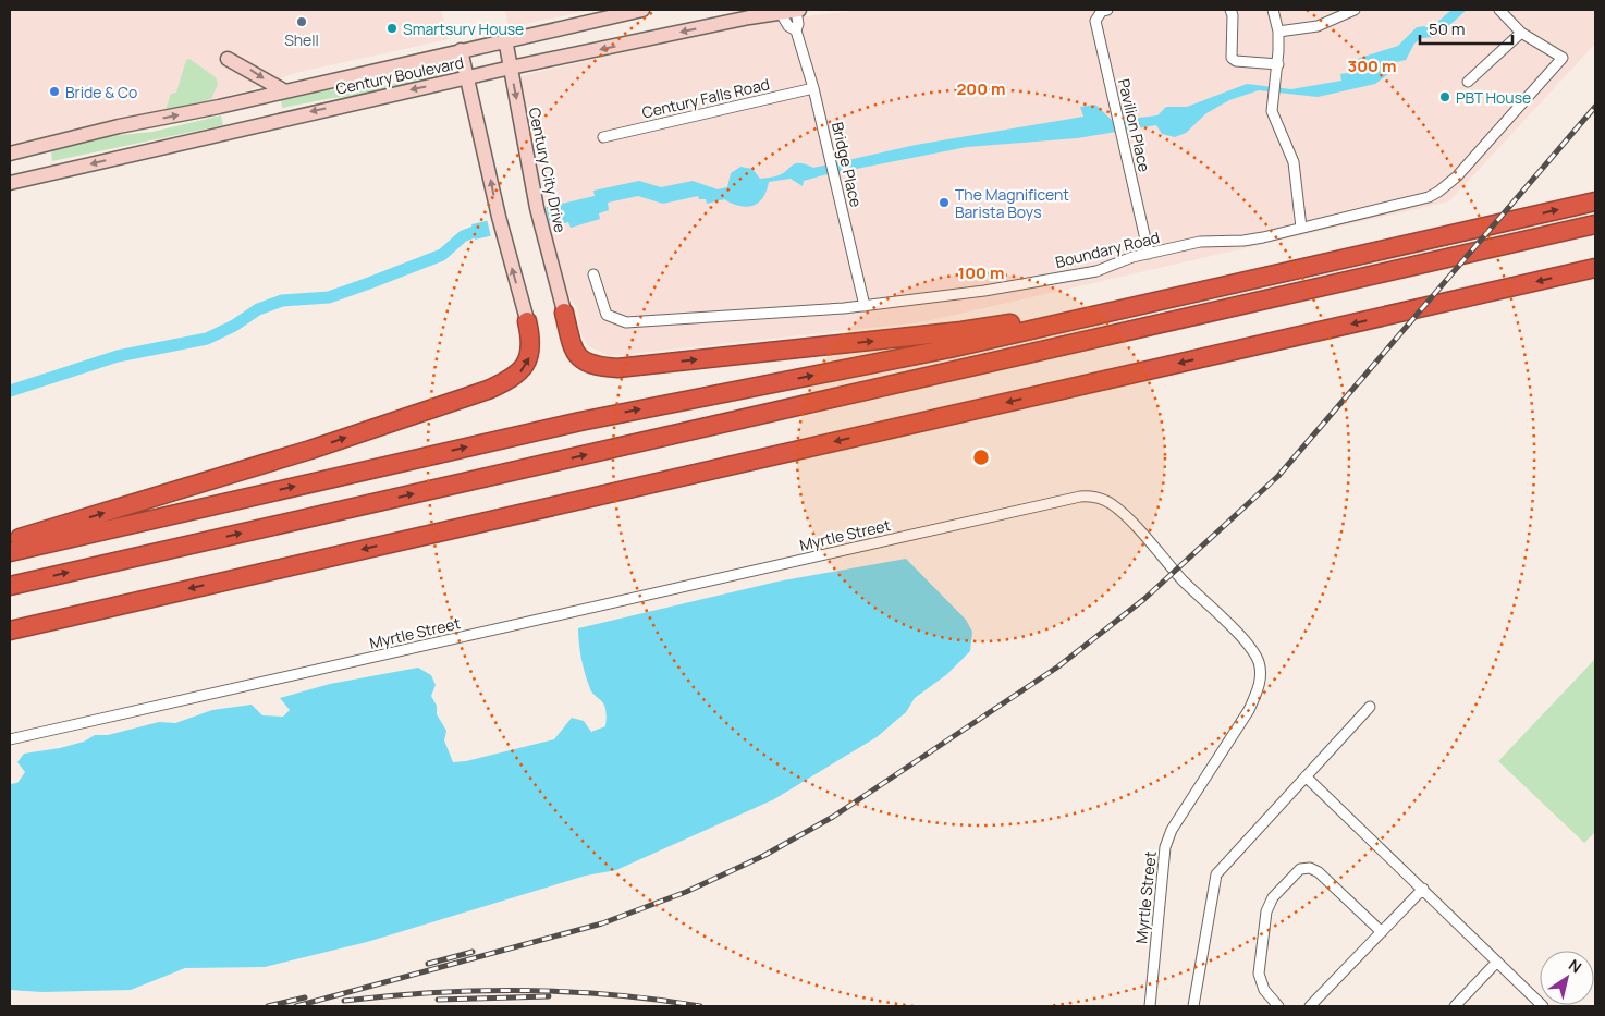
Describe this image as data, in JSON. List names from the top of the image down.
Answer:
{
  "streets": {
    "main road": ["Century Boulevard", "Century City Drive"],
    "street": [
      "Century Falls Road",
      "Pavilion Place",
      "Bridge Place",
      "Boundary Road",
      "Myrtle Street"
    ]
  },
  "crossings": [
    ["Century Boulevard", "Bridge Place"],
    ["Century Boulevard", "Century City Drive"],
    ["Century Falls Road", "Bridge Place"],
    ["Pavilion Place", "Boundary Road"],
    ["Bridge Place", "Boundary Road"]
  ],
  "places": [
    "Shell",
    "Smartsurv House",
    "Bride & Co",
    "PBT House",
    "The Magnificent Barista Boys"
  ],
  "scale_bar": "50 m",
  "north": "top right",
  "rings": ["300 m", "200 m", "100 m"]
}
